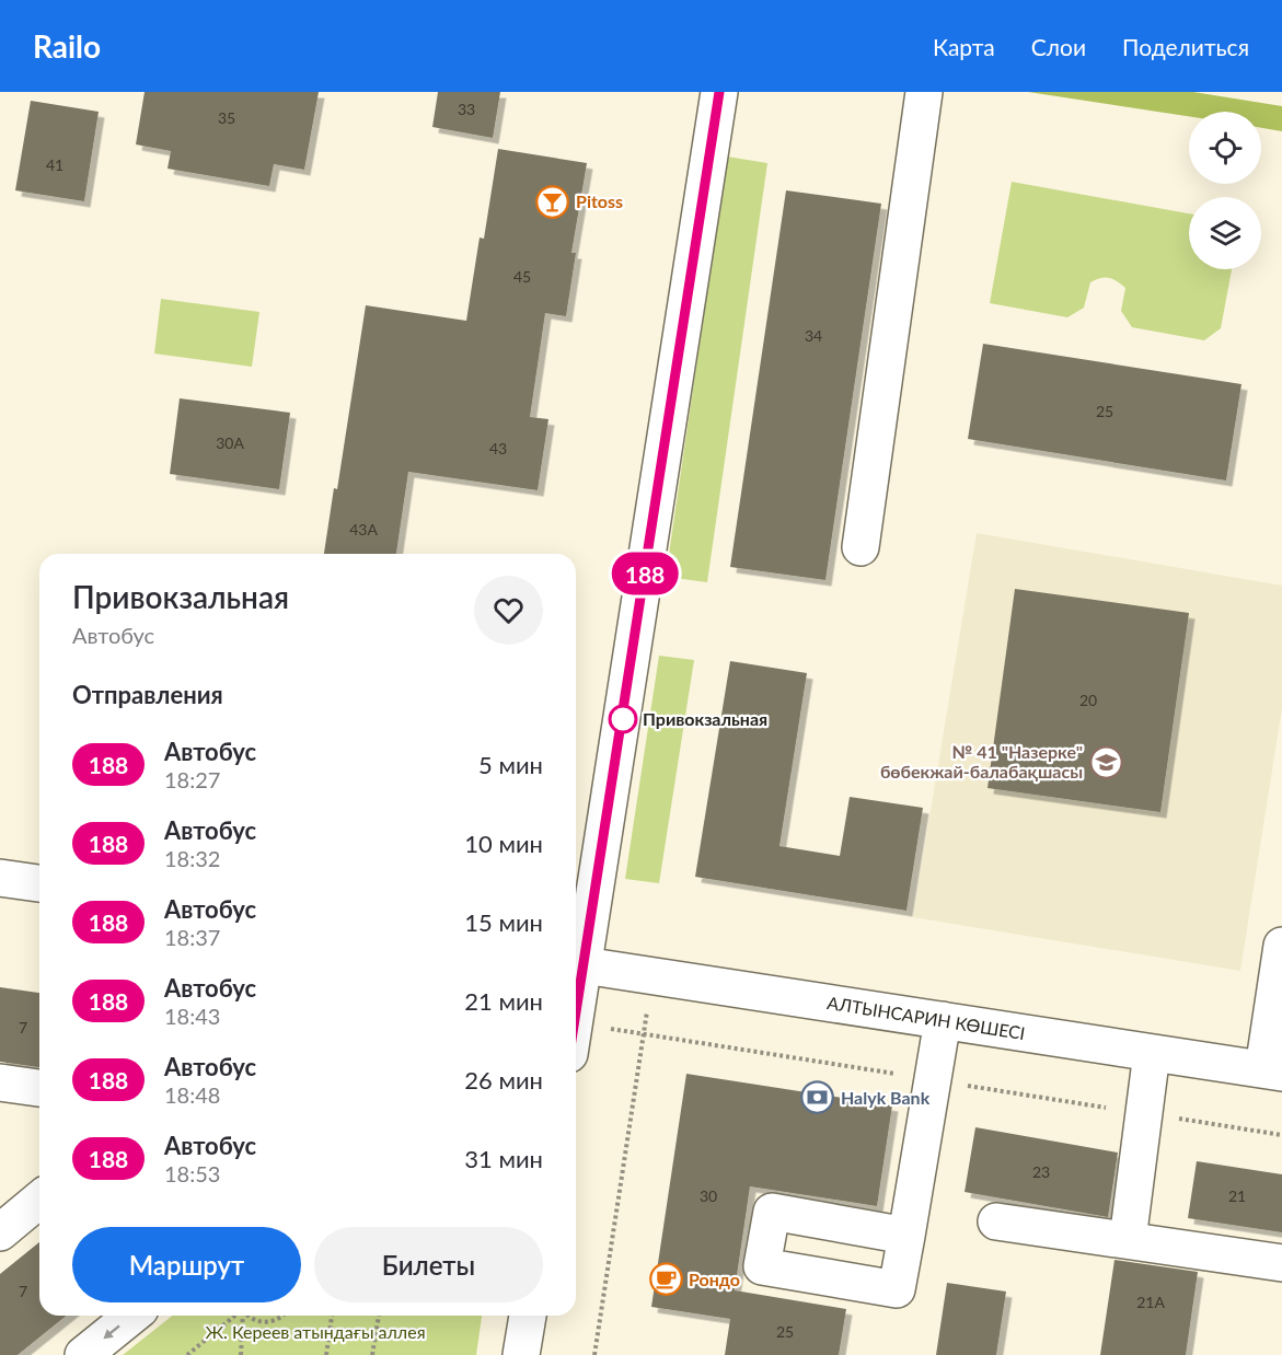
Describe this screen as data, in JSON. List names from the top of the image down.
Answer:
{
  "streets": {
    "street": ["АЛТЫНСАРИН КӨШЕСІ"]
  },
  "parks": ["Ж. Кереев атындағы аллея"],
  "places": {
    "bar": ["Pitoss"],
    "other": ["Привокзальная"],
    "school or university": ["№ 41 \"Назерке\" бөбекжай-балабақшасы"],
    "bank": ["Halyk Bank"],
    "cafe": ["Рондо"]
  },
  "lines": ["bus line 188"],
  "house_numbers": [
    "33",
    "35",
    "41",
    "45",
    "34",
    "25",
    "30А",
    "43",
    "43А",
    "20",
    "7",
    "23",
    "30",
    "21",
    "7",
    "21А",
    "25"
  ],
  "page": {
    "header": "Railo",
    "nav": ["Карта", "Слои", "Поделиться"],
    "on_map": "188",
    "heading": [
      ["Привокзальная", "Автобус"],
      "Отправления"
    ],
    "list": [
      {
        "mark": "188",
        "name": "Автобус",
        "note": "18:27",
        "value": "5 мин"
      },
      {
        "mark": "188",
        "name": "Автобус",
        "note": "18:32",
        "value": "10 мин"
      },
      {
        "mark": "188",
        "name": "Автобус",
        "note": "18:37",
        "value": "15 мин"
      },
      {
        "mark": "188",
        "name": "Автобус",
        "note": "18:43",
        "value": "21 мин"
      },
      {
        "mark": "188",
        "name": "Автобус",
        "note": "18:48",
        "value": "26 мин"
      },
      {
        "mark": "188",
        "name": "Автобус",
        "note": "18:53",
        "value": "31 мин"
      }
    ],
    "buttons": ["Маршрут", "Билеты"]
  }
}
